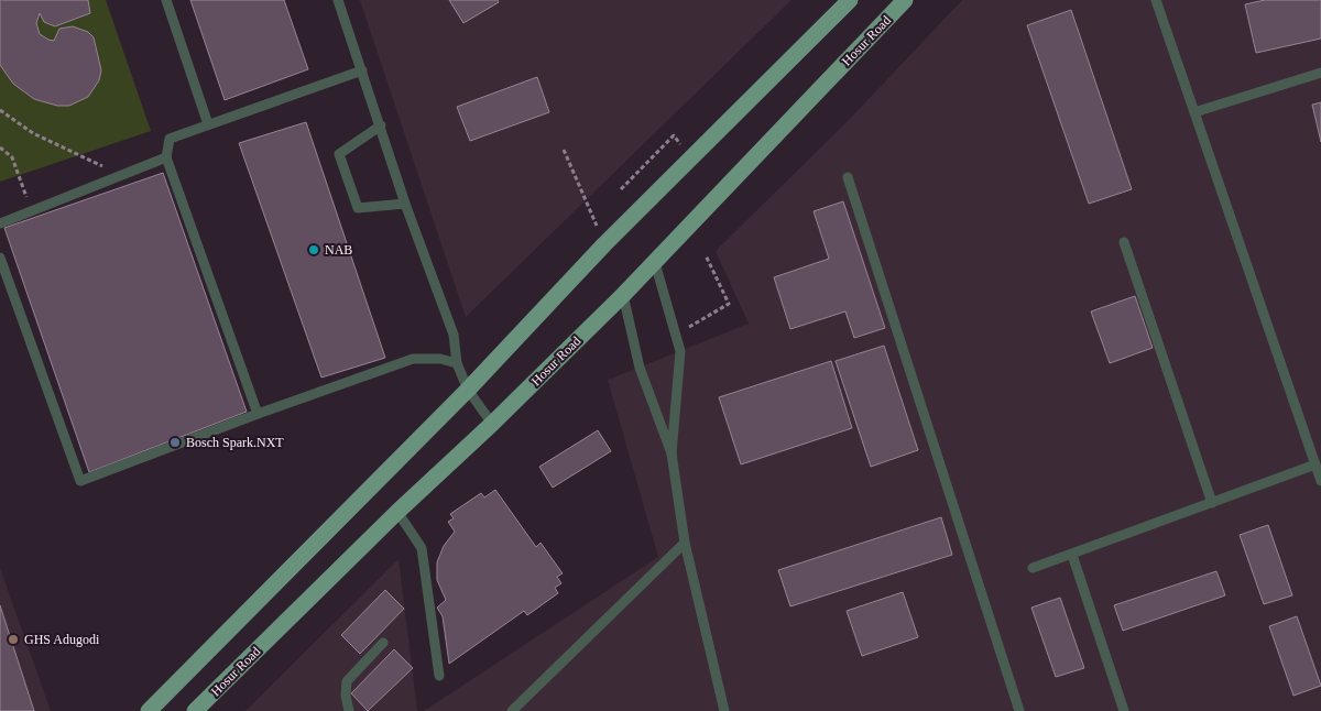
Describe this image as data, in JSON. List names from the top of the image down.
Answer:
{
  "streets": {
    "main road": ["Hosur Road"]
  },
  "places": ["NAB", "Bosch Spark.NXT", "GHS Adugodi"]
}
